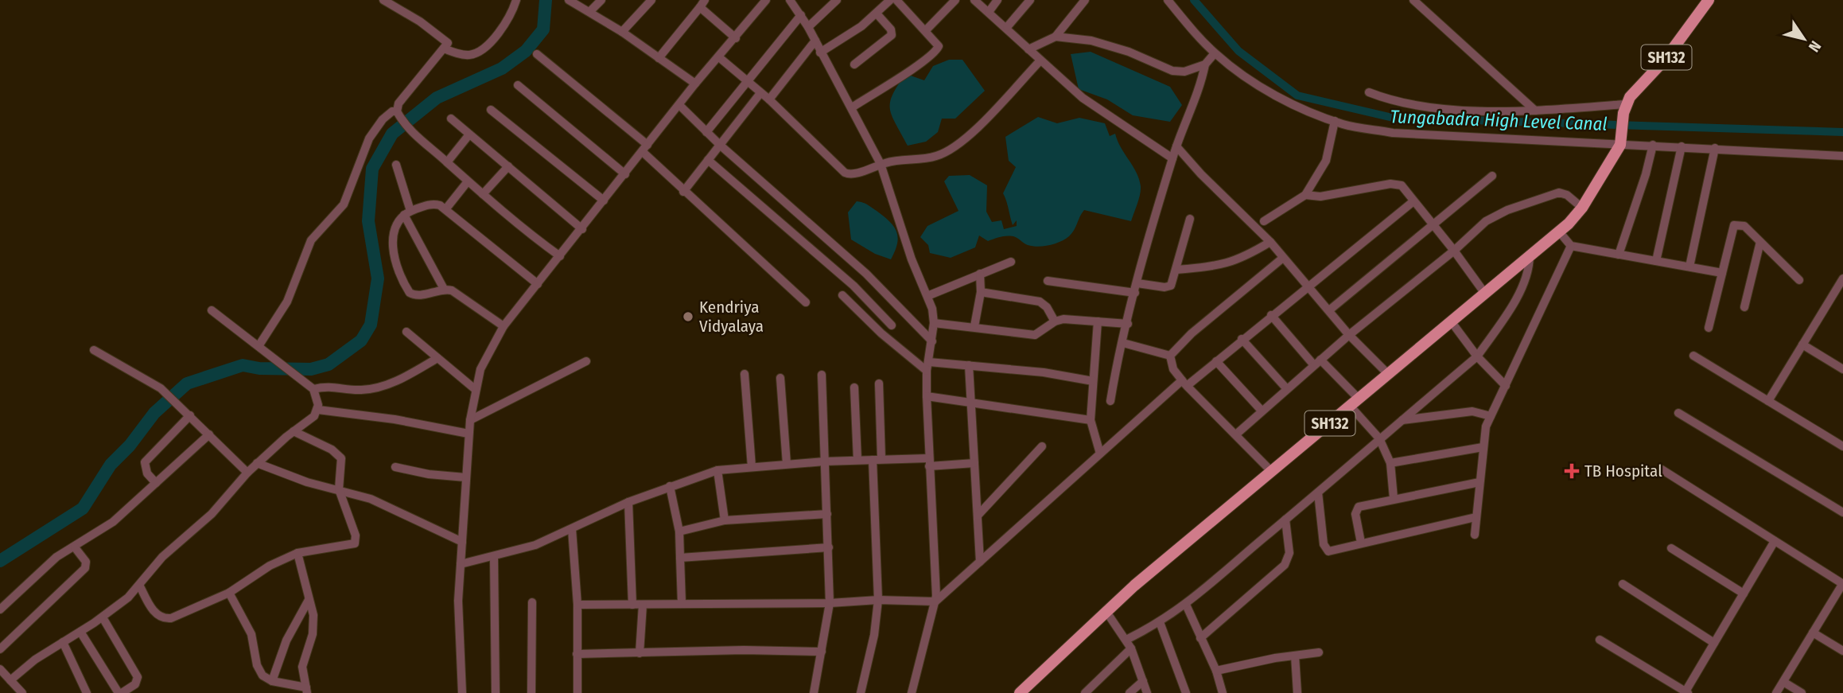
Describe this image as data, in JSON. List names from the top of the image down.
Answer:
{
  "streets": {
    "main road": ["SH132"]
  },
  "water": ["Tungabadra High Level Canal"],
  "places": {
    "other": ["Kendriya Vidyalaya"],
    "health": ["TB Hospital"]
  },
  "north": "bottom right"
}
